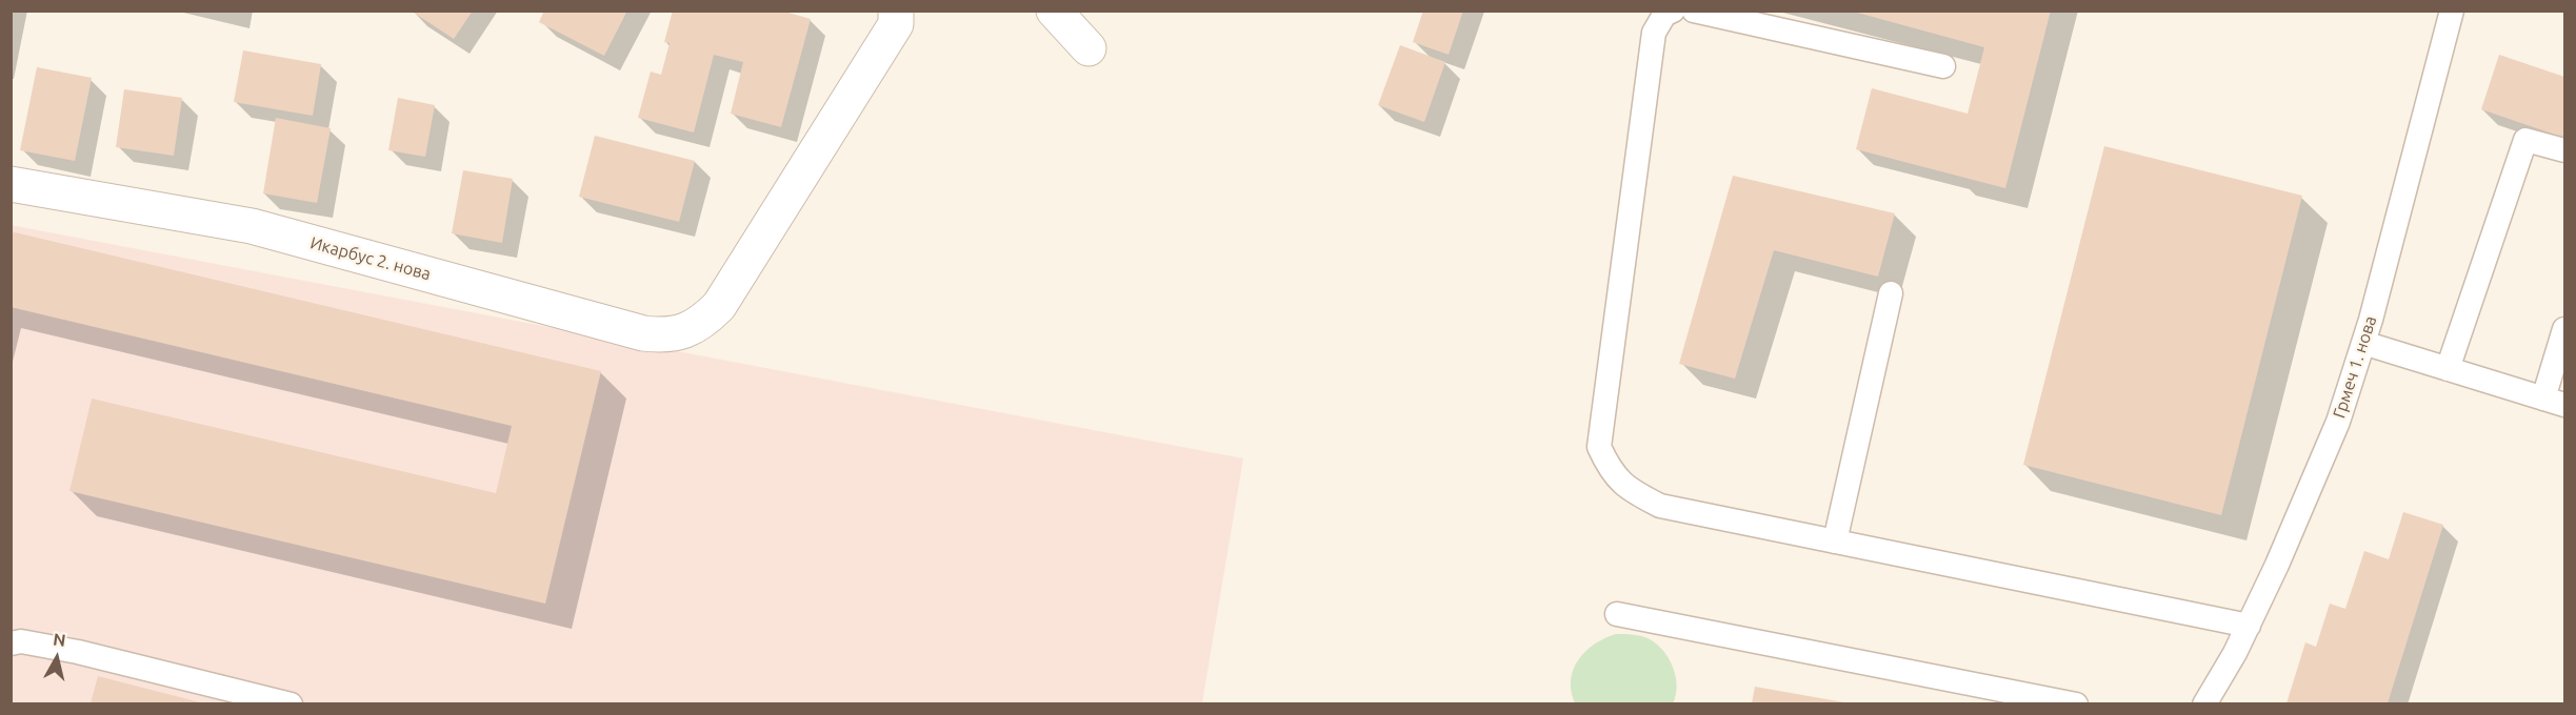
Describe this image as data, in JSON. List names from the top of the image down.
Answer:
{
  "streets": {
    "street": ["Икарбус 2. нова"],
    "lane": ["Грмеч 1. нова"]
  },
  "north": "top"
}
